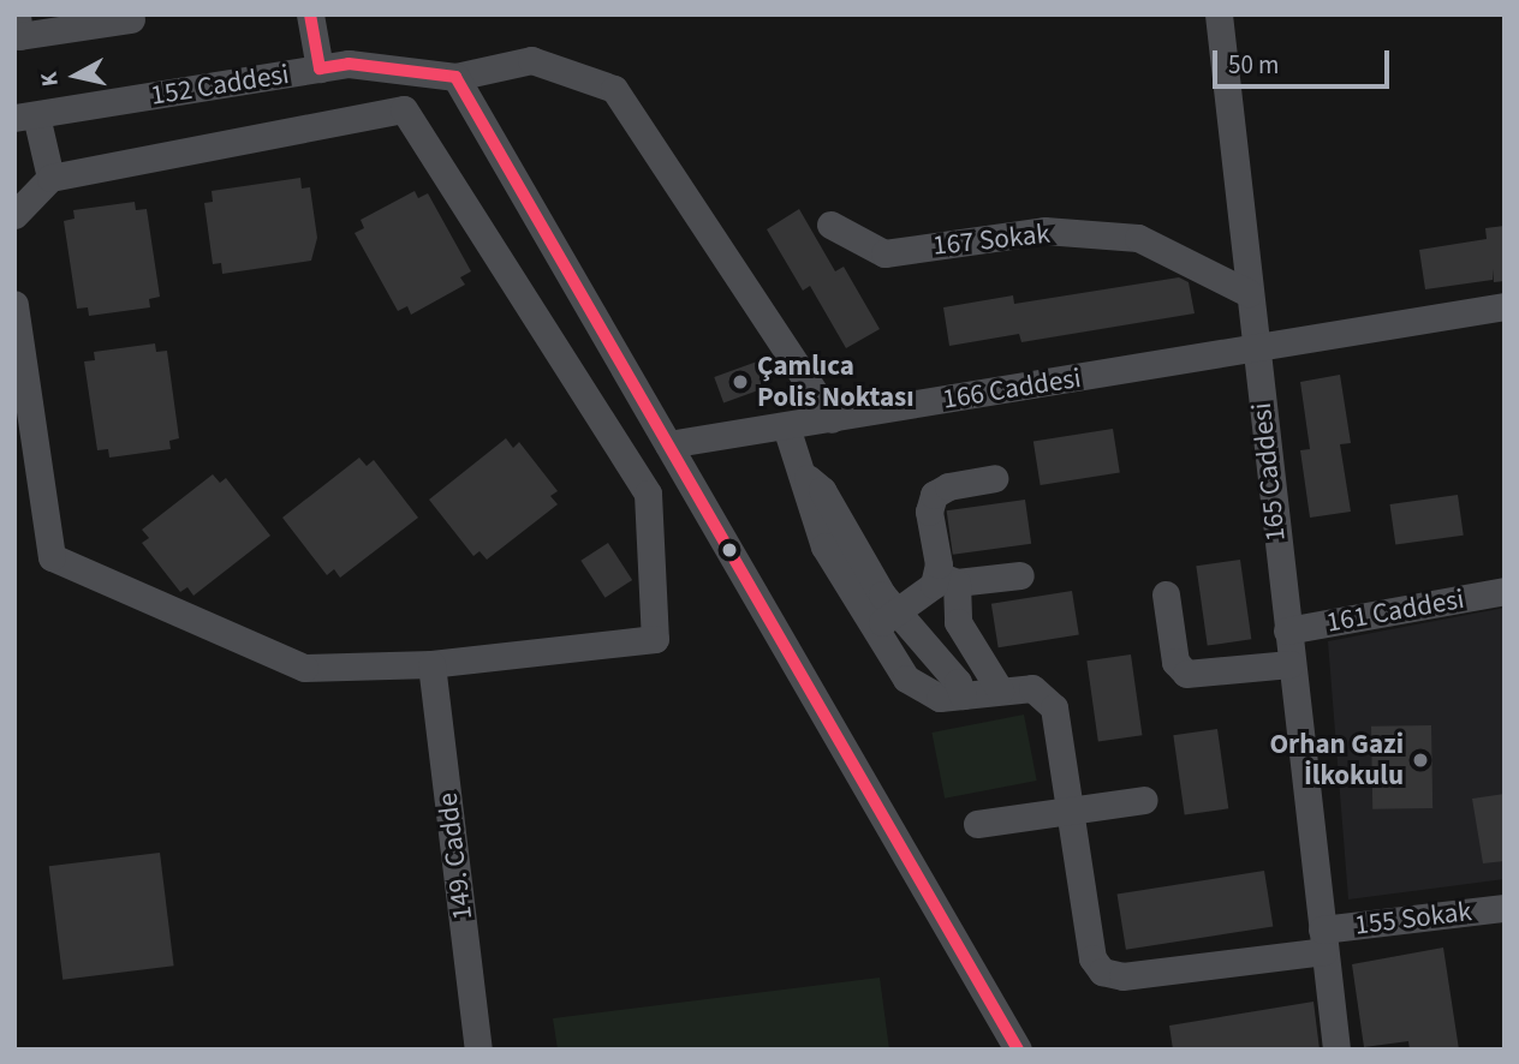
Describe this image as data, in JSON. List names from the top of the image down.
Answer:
{
  "streets": {
    "street": [
      "152 Caddesi",
      "167 Sokak",
      "166 Caddesi",
      "165 Caddesi",
      "161 Caddesi",
      "149. Cadde",
      "155 Sokak"
    ]
  },
  "crossings": [
    ["152 Caddesi", "166 Caddesi"],
    ["167 Sokak", "165 Caddesi"],
    ["166 Caddesi", "165 Caddesi"],
    ["166 Caddesi", "155 Sokak"],
    ["165 Caddesi", "161 Caddesi"],
    ["165 Caddesi", "155 Sokak"]
  ],
  "places": ["Çamlıca Polis Noktası", "Orhan Gazi İlkokulu"],
  "scale_bar": "50 m",
  "north": "left"
}
